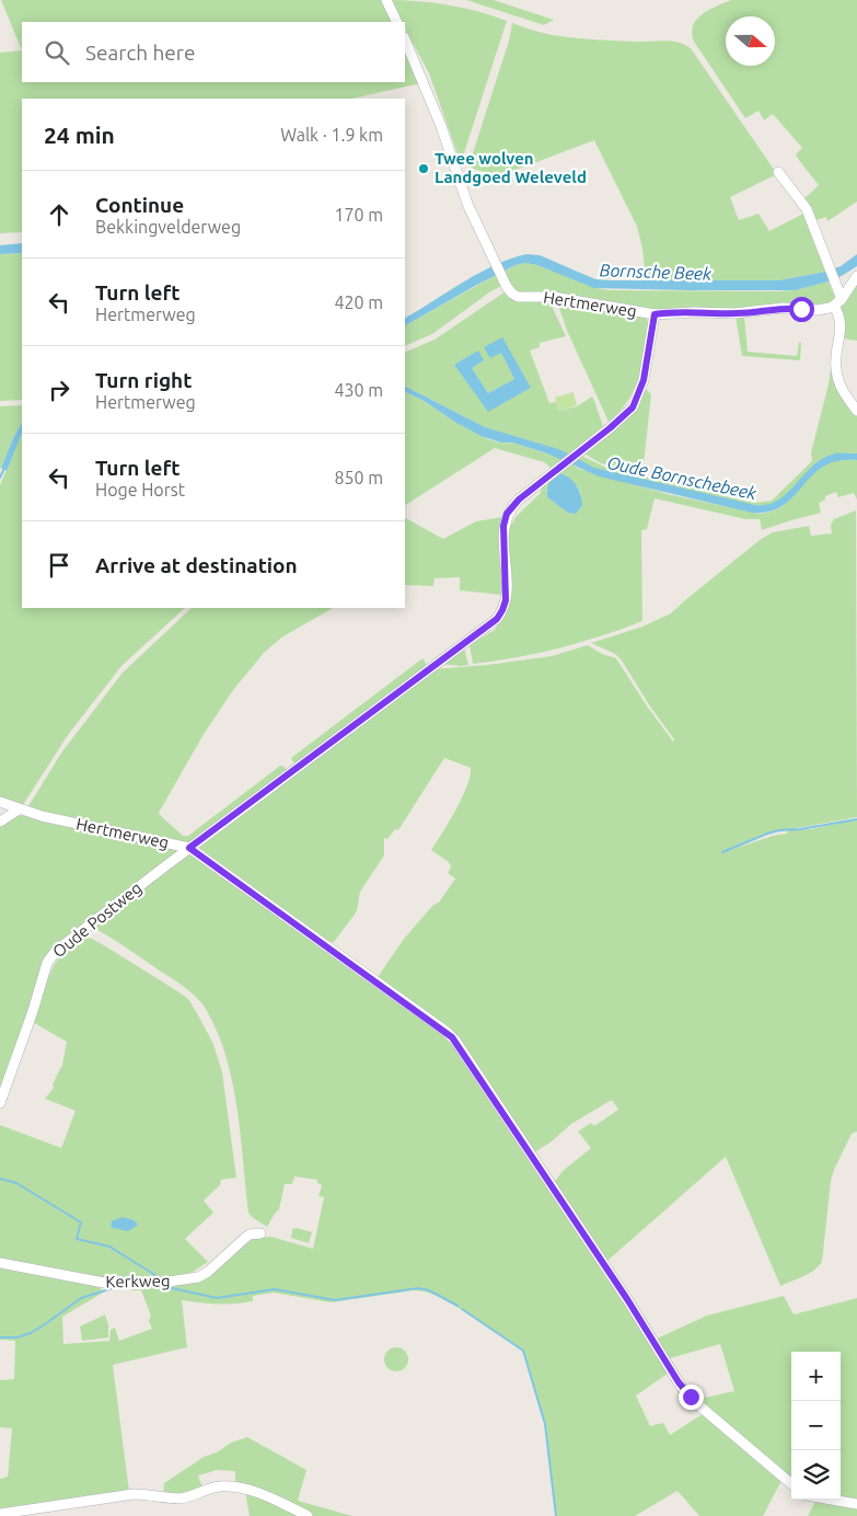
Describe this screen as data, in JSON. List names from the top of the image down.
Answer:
{
  "streets": {
    "street": ["Hertmerweg", "Oude Postweg", "Kerkweg"]
  },
  "crossings": [
    ["Hertmerweg", "Oude Postweg"]
  ],
  "water": ["Bornsche Beek", "Oude Bornschebeek"],
  "places": ["Twee wolven Landgoed Weleveld"],
  "north": "right",
  "page": {
    "search": "Search here",
    "heading": ["24 min", "Walk · 1.9 km"],
    "list": [
      ["Continue", "Bekkingvelderweg", "170 m"],
      ["Turn left", "Hertmerweg", "420 m"],
      ["Turn right", "Hertmerweg", "430 m"],
      ["Turn left", "Hoge Horst", "850 m"],
      "Arrive at destination"
    ],
    "map_buttons": ["+", "−"]
  }
}
